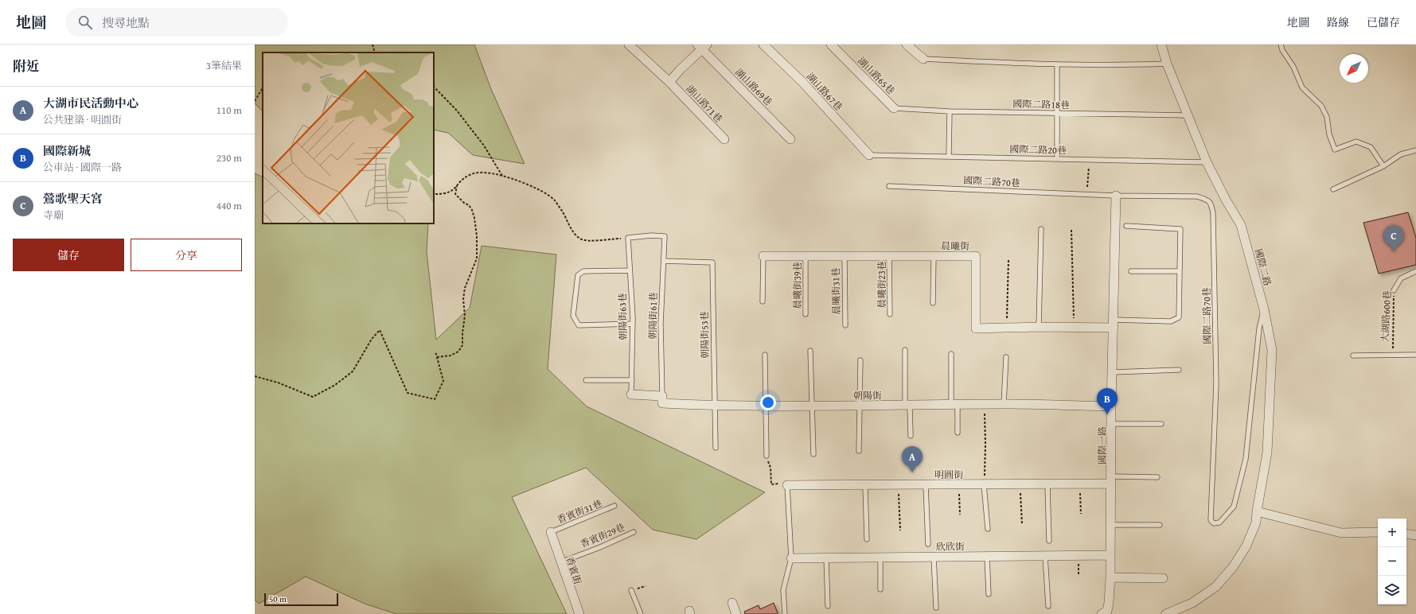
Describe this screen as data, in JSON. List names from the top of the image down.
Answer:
{
  "streets": {
    "street": [
      "湖山路65巷",
      "湖山路69巷",
      "湖山路67巷",
      "湖山路71巷",
      "晨曦街",
      "國際二路",
      "朝陽街",
      "國際一路",
      "明圓街",
      "欣欣街",
      "香賓街"
    ],
    "lane": [
      "國際二路18巷",
      "國際二路20巷",
      "國際二路70巷",
      "晨曦街23巷",
      "晨曦街39巷",
      "晨曦街31巷",
      "朝陽街61巷",
      "朝陽街63巷",
      "大湖路600巷",
      "朝陽街53巷",
      "香賓街31巷",
      "香賓街29巷"
    ]
  },
  "crossings": [
    ["湖山路65巷", "國際二路18巷"],
    ["湖山路67巷", "國際二路20巷"],
    ["國際二路18巷", "國際二路"],
    ["國際二路20巷", "國際二路"],
    ["國際二路70巷", "國際二路"],
    ["國際二路70巷", "國際一路"],
    ["晨曦街", "晨曦街23巷"],
    ["晨曦街", "晨曦街39巷"],
    ["晨曦街", "晨曦街31巷"],
    ["晨曦街", "國際一路"],
    ["朝陽街61巷", "朝陽街63巷"],
    ["朝陽街61巷", "朝陽街53巷"],
    ["朝陽街61巷", "朝陽街"],
    ["朝陽街53巷", "朝陽街"],
    ["朝陽街", "國際一路"],
    ["國際一路", "明圓街"],
    ["國際一路", "欣欣街"],
    ["香賓街31巷", "香賓街"],
    ["香賓街29巷", "香賓街"]
  ],
  "scale_bar": "50 m",
  "north": "bottom left",
  "page": {
    "header": "地圖",
    "search": "搜尋地點",
    "nav": ["地圖", "路線", "已儲存"],
    "heading": ["附近", "3筆結果"],
    "list": [
      {
        "mark": "A",
        "name": "大湖市民活動中心",
        "note": "公共建築 · 明圓街",
        "value": "110 m"
      },
      {
        "mark": "B",
        "name": "國際新城",
        "note": "公車站 · 國際一路",
        "value": "230 m"
      },
      {
        "mark": "C",
        "name": "鶯歌聖天宮",
        "note": "寺廟",
        "value": "440 m"
      }
    ],
    "pins": ["C", "B", "A"],
    "buttons": ["儲存", "分享"],
    "map_buttons": ["+", "−"],
    "scale": "50 m"
  }
}
